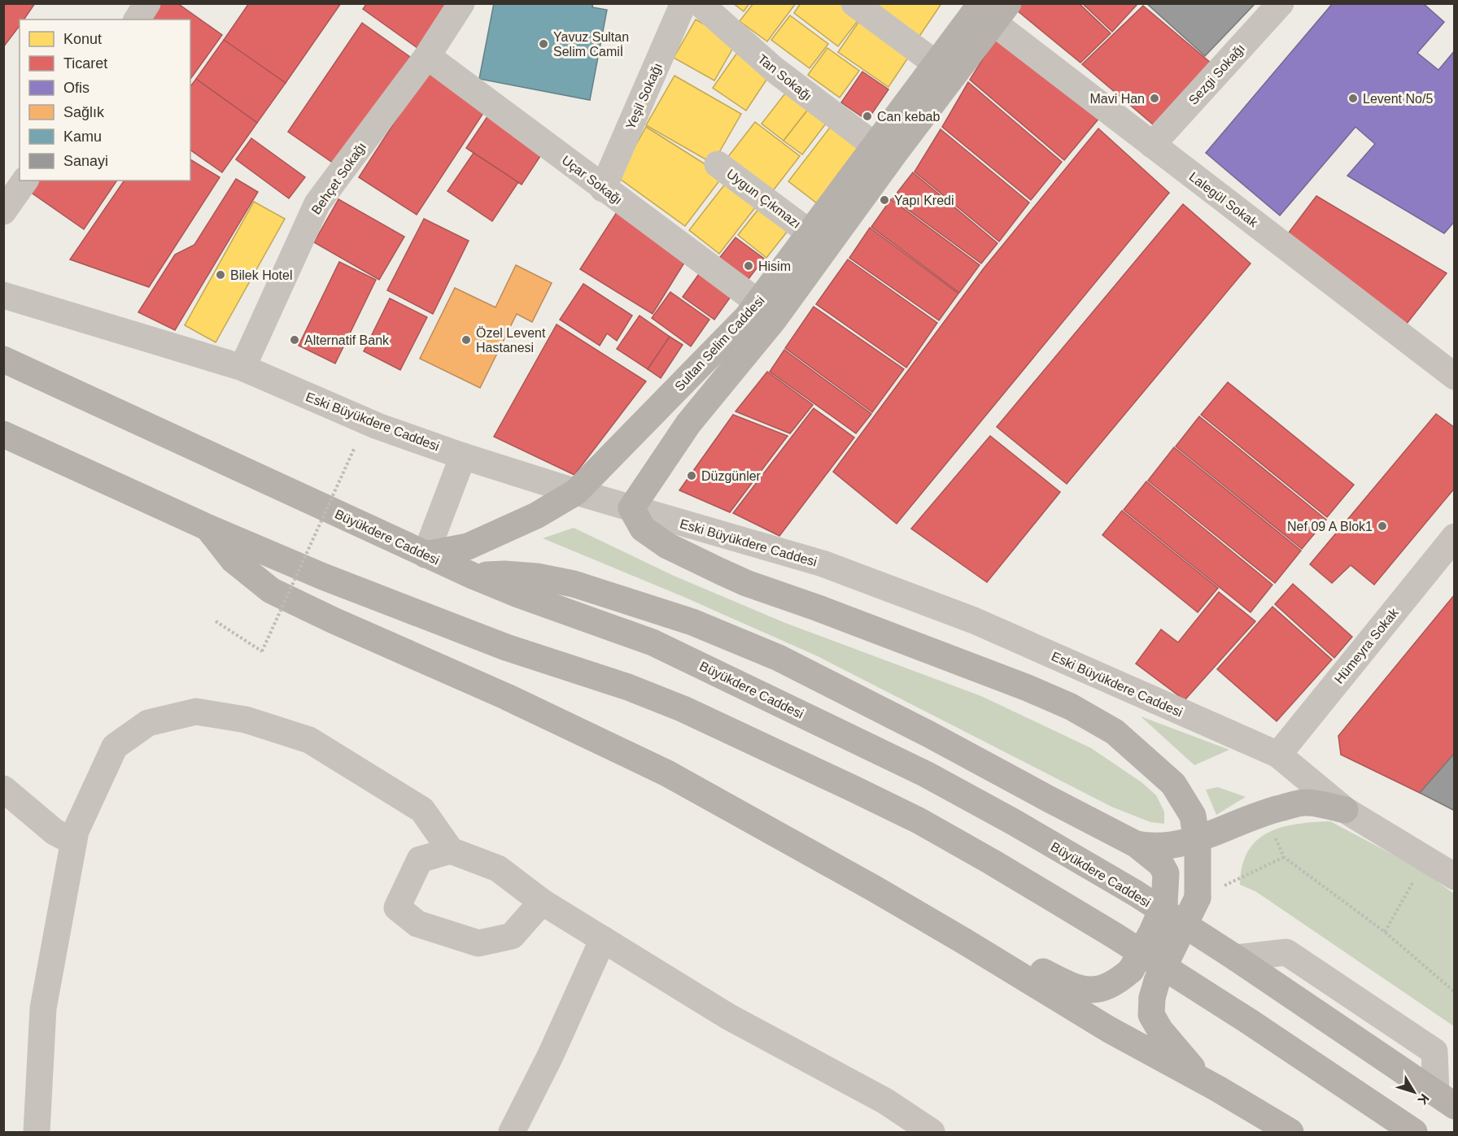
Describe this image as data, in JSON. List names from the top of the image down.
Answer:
{
  "streets": {
    "main road": ["Sultan Selim Caddesi", "Büyükdere Caddesi"],
    "street": [
      "Sezgi Sokağı",
      "Tan Sokağı",
      "Yeşil Sokağı",
      "Behçet Sokağı",
      "Uçar Sokağı",
      "Uygun Çıkmazı",
      "Lalegül Sokak",
      "Eski Büyükdere Caddesi",
      "Hümeyra Sokak"
    ]
  },
  "crossings": [
    ["Sezgi Sokağı", "Lalegül Sokak"],
    ["Tan Sokağı", "Sultan Selim Caddesi"],
    ["Yeşil Sokağı", "Uçar Sokağı"],
    ["Behçet Sokağı", "Uçar Sokağı"],
    ["Behçet Sokağı", "Eski Büyükdere Caddesi"],
    ["Uçar Sokağı", "Sultan Selim Caddesi"],
    ["Uygun Çıkmazı", "Sultan Selim Caddesi"],
    ["Lalegül Sokak", "Sultan Selim Caddesi"],
    ["Sultan Selim Caddesi", "Eski Büyükdere Caddesi"],
    ["Sultan Selim Caddesi", "Büyükdere Caddesi"],
    ["Eski Büyükdere Caddesi", "Hümeyra Sokak"]
  ],
  "places": [
    "Yavuz Sultan Selim Camiİ",
    "Mavi Han",
    "Levent No/5",
    "Can kebab",
    "Yapı Kredi",
    "Hisim",
    "Bilek Hotel",
    "Alternatif Bank",
    "Özel Levent Hastanesi",
    "Düzgünler",
    "Nef 09 A Blok1"
  ],
  "legend": [
    "Konut",
    "Ticaret",
    "Ofis",
    "Sağlık",
    "Kamu",
    "Sanayi"
  ],
  "north": "bottom right"
}
